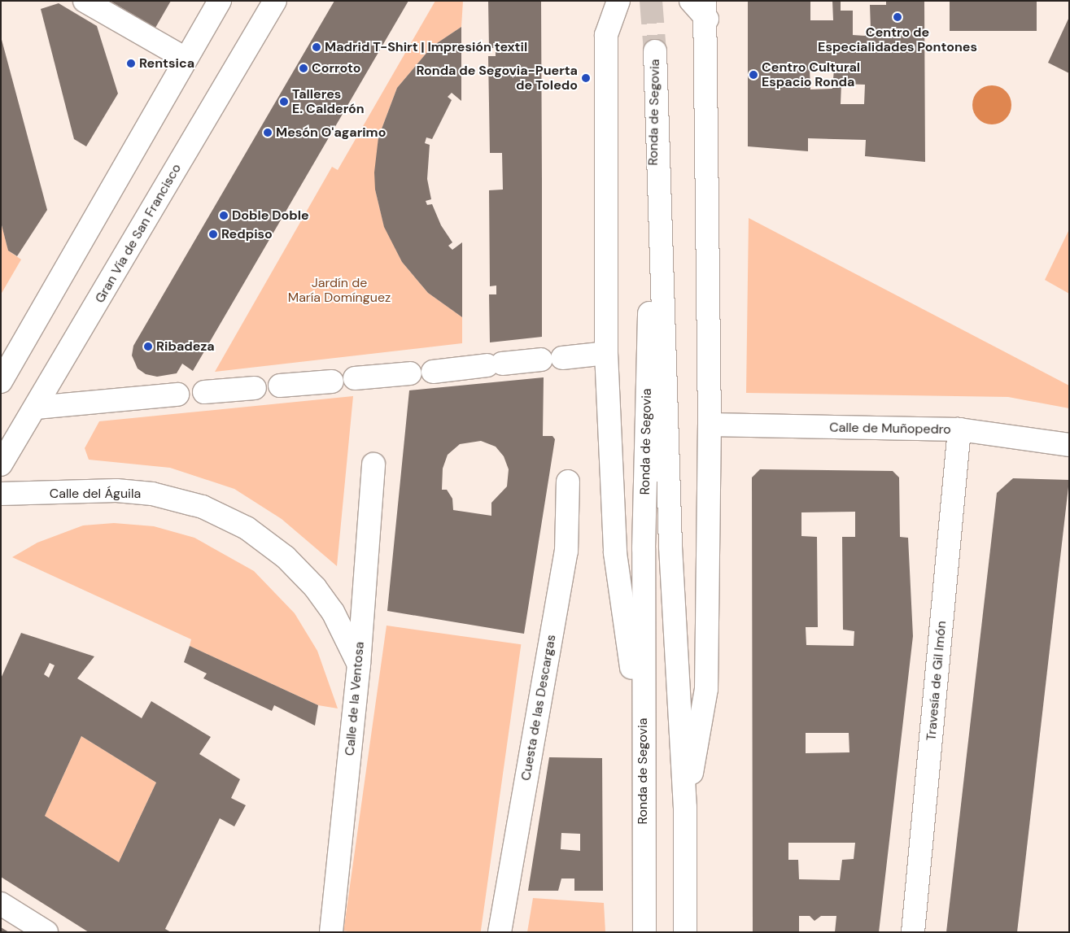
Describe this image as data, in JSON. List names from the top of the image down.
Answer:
{
  "streets": {
    "main road": [
      "Ronda de Segovia",
      "Gran Vía de San Francisco",
      "Calle de Muñopedro",
      "Calle del Águila",
      "Travesía de Gil Imón",
      "Calle de la Ventosa",
      "Cuesta de las Descargas"
    ]
  },
  "crossings": [
    ["Calle de Muñopedro", "Travesía de Gil Imón"],
    ["Calle del Águila", "Calle de la Ventosa"]
  ],
  "parks": ["Jardín de María Domínguez"],
  "places": [
    "Centro de Especialidades Pontones",
    "Madrid T-Shirt | Impresión textil",
    "Rentsica",
    "Corroto",
    "Centro Cultural Espacio Ronda",
    "Ronda de Segovia-Puerta de Toledo",
    "Talleres E. Calderón",
    "Mesón O'agarimo",
    "Doble Doble",
    "Redpiso",
    "Ribadeza"
  ]
}
